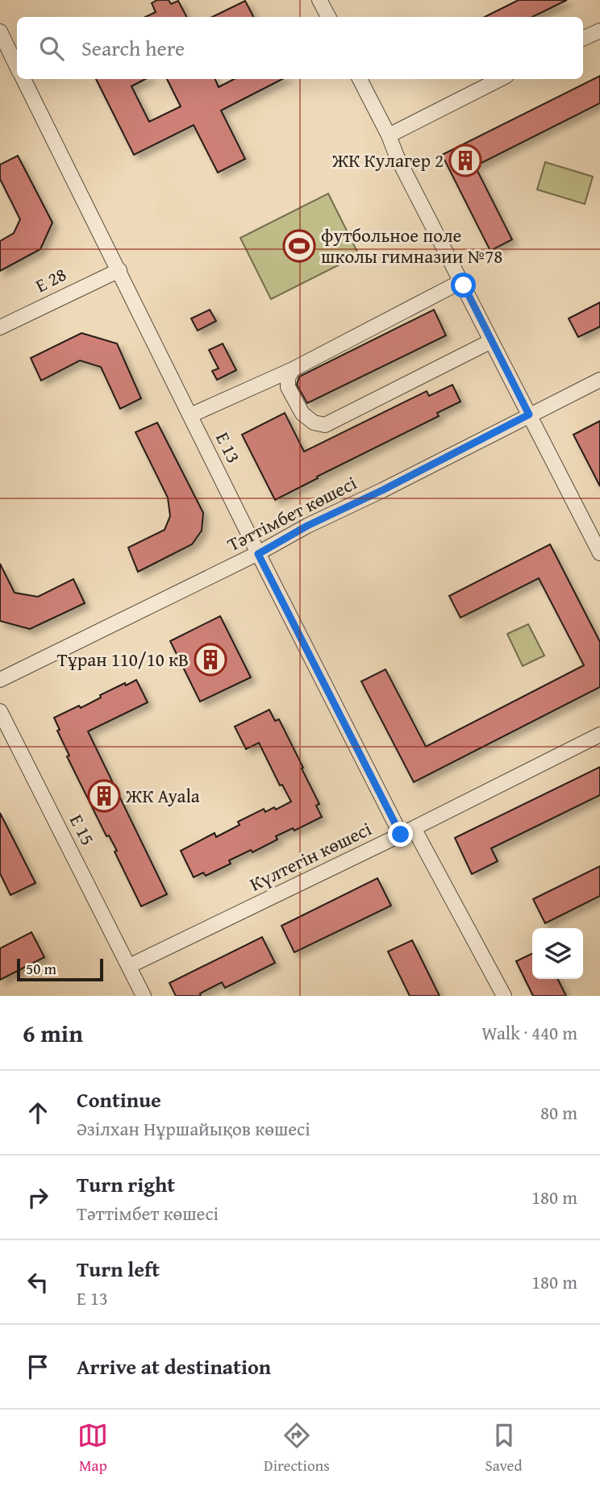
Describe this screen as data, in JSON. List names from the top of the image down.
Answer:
{
  "streets": {
    "street": [
      "E 28",
      "E 13",
      "Тәттімбет көшесі",
      "E 15",
      "Күлтегін көшесі"
    ]
  },
  "crossings": [
    ["E 28", "E 13"],
    ["E 13", "Тәттімбет көшесі"],
    ["E 13", "Күлтегін көшесі"],
    ["E 15", "Күлтегін көшесі"]
  ],
  "places": {
    "building": ["ЖК Кулагер 2", "Тұран 110/10 кВ", "ЖК Ayala"],
    "sports": ["футбольное поле школы гимназии №78"]
  },
  "scale_bar": "50 m",
  "page": {
    "search": "Search here",
    "scale": "50 m",
    "heading": ["6 min", "Walk · 440 m"],
    "list": [
      ["Continue", "Әзілхан Нұршайықов көшесі", "80 m"],
      ["Turn right", "Тәттімбет көшесі", "180 m"],
      ["Turn left", "E 13", "180 m"],
      "Arrive at destination"
    ],
    "nav": ["Map", "Directions", "Saved"]
  }
}
